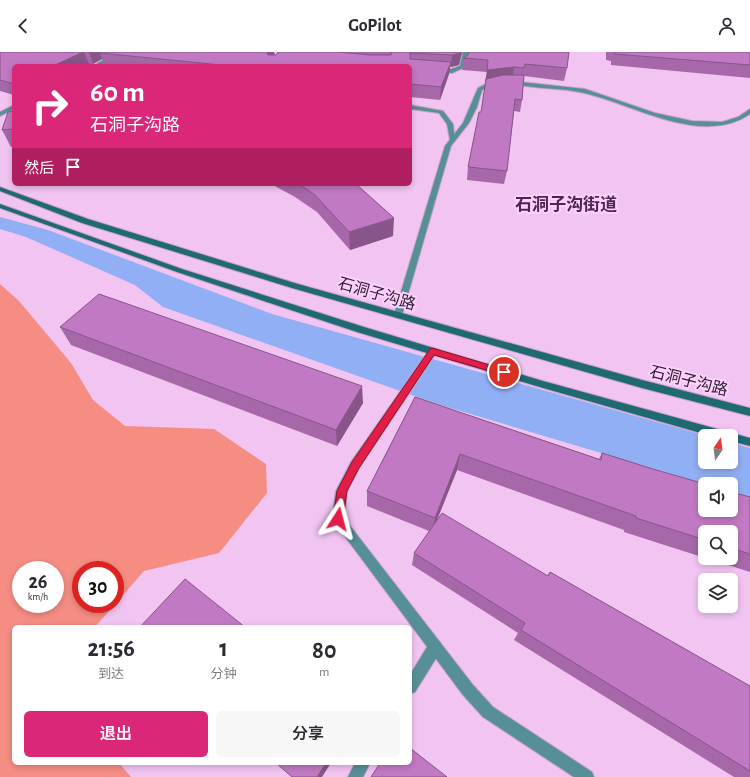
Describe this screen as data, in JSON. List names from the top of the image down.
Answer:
{
  "streets": {
    "main road": ["石洞子沟路"]
  },
  "districts": ["石洞子沟街道"],
  "north": "top",
  "page": {
    "header": "GoPilot",
    "turn": ["60 m", "石洞子沟路"],
    "then": "然后",
    "speed": "26 km/h",
    "limit": "30",
    "eta": [
      "21:56",
      "到达",
      "1",
      "分钟",
      "80",
      "m"
    ],
    "buttons": ["退出", "分享"]
  }
}
